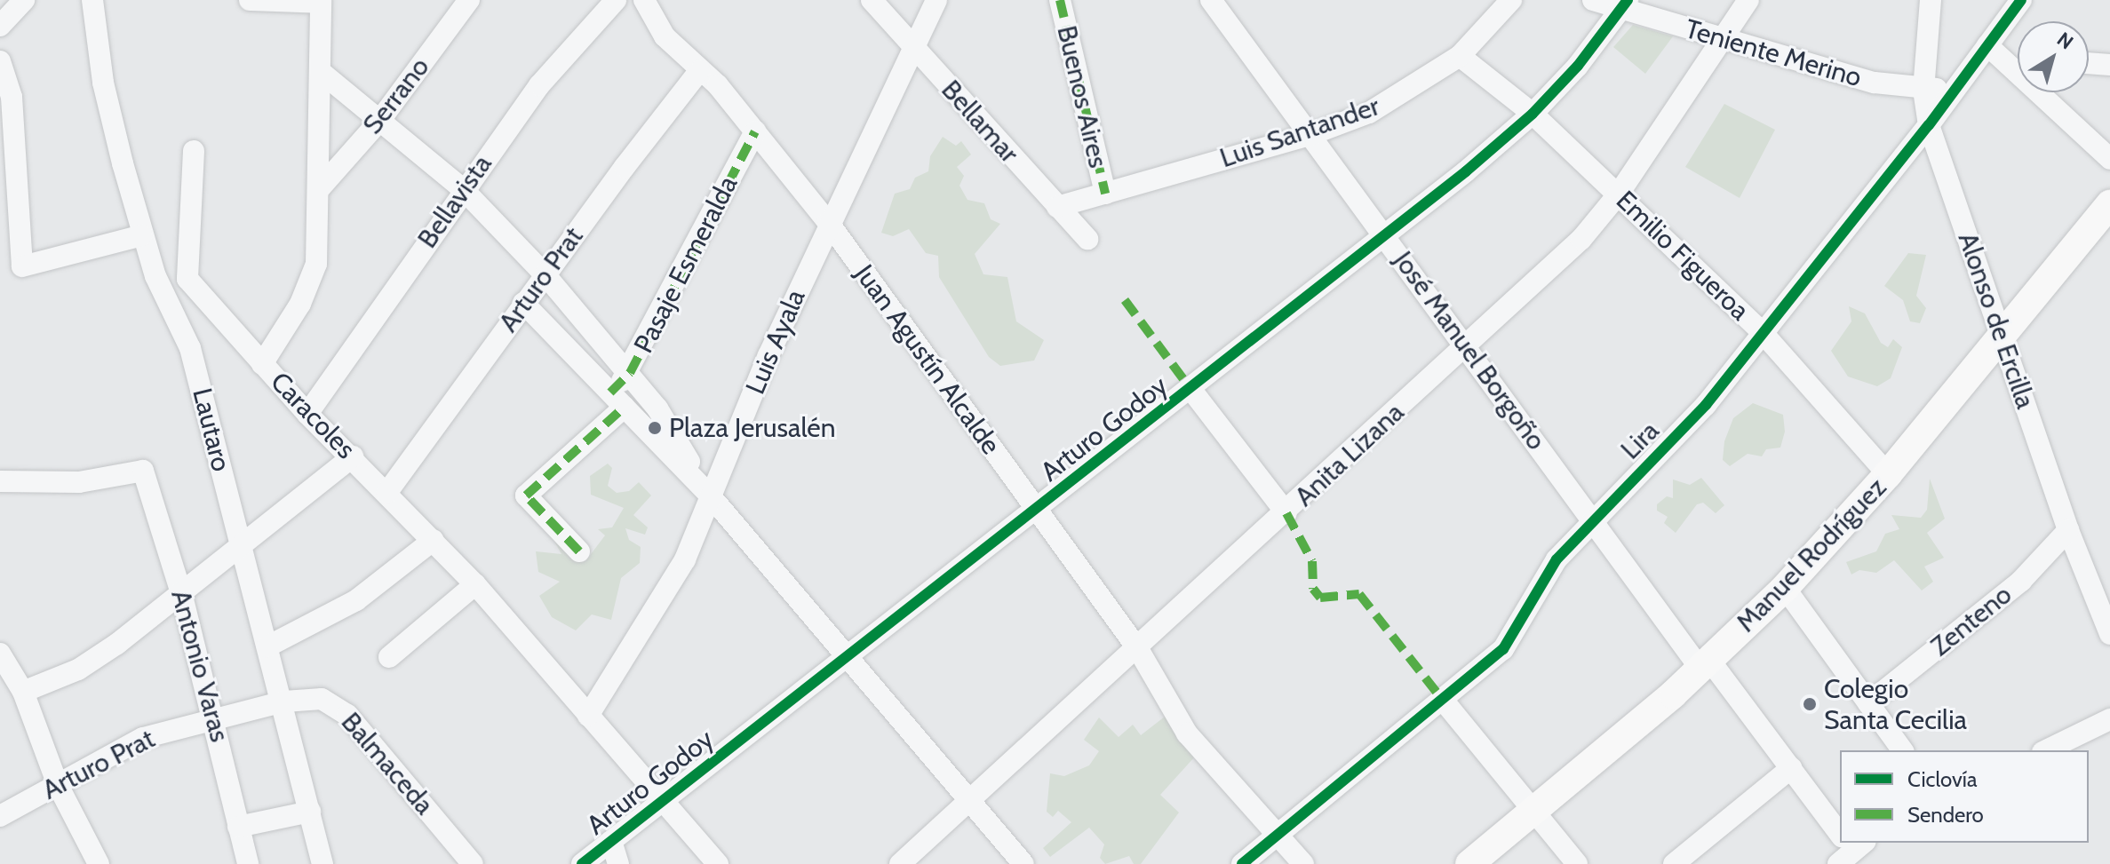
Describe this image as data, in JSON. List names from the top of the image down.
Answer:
{
  "streets": {
    "main road": ["Manuel Rodríguez"],
    "street": [
      "Teniente Merino",
      "Serrano",
      "Buenos Aires",
      "Bellamar",
      "Luis Santander",
      "Bellavista",
      "Emilio Figueroa",
      "Pasaje Esmeralda",
      "Arturo Prat",
      "Alonso de Ercilla",
      "Luis Ayala",
      "José Manuel Borgoño",
      "Juan Agustín Alcalde",
      "Caracoles",
      "Arturo Godoy",
      "Lautaro",
      "Lira",
      "Anita Lizana",
      "Zenteno",
      "Antonio Varas",
      "Balmaceda"
    ]
  },
  "crossings": [
    ["Teniente Merino", "Alonso de Ercilla"],
    ["Teniente Merino", "Arturo Godoy"],
    ["Teniente Merino", "Lira"],
    ["Teniente Merino", "Anita Lizana"],
    ["Serrano", "Caracoles"],
    ["Buenos Aires", "Luis Santander"],
    ["Bellamar", "Luis Santander"],
    ["Bellamar", "Luis Ayala"],
    ["Luis Santander", "Emilio Figueroa"],
    ["Luis Santander", "José Manuel Borgoño"],
    ["Bellavista", "Caracoles"],
    ["Emilio Figueroa", "Arturo Godoy"],
    ["Emilio Figueroa", "Lira"],
    ["Emilio Figueroa", "Anita Lizana"],
    ["Emilio Figueroa", "Manuel Rodríguez"],
    ["Pasaje Esmeralda", "Juan Agustín Alcalde"],
    ["Arturo Prat", "Juan Agustín Alcalde"],
    ["Arturo Prat", "Caracoles"],
    ["Arturo Prat", "Lautaro"],
    ["Arturo Prat", "Antonio Varas"],
    ["Arturo Prat", "Balmaceda"],
    ["Alonso de Ercilla", "Lira"],
    ["Alonso de Ercilla", "Manuel Rodríguez"],
    ["Alonso de Ercilla", "Zenteno"],
    ["Luis Ayala", "Juan Agustín Alcalde"],
    ["Luis Ayala", "Caracoles"],
    ["José Manuel Borgoño", "Arturo Godoy"],
    ["José Manuel Borgoño", "Lira"],
    ["José Manuel Borgoño", "Anita Lizana"],
    ["José Manuel Borgoño", "Manuel Rodríguez"],
    ["Juan Agustín Alcalde", "Arturo Godoy"],
    ["Juan Agustín Alcalde", "Lira"],
    ["Juan Agustín Alcalde", "Anita Lizana"],
    ["Caracoles", "Arturo Godoy"],
    ["Lautaro", "Balmaceda"]
  ],
  "places": ["Plaza Jerusalén", "Colegio Santa Cecilia"],
  "legend": ["Ciclovía", "Sendero"],
  "north": "top right"
}
